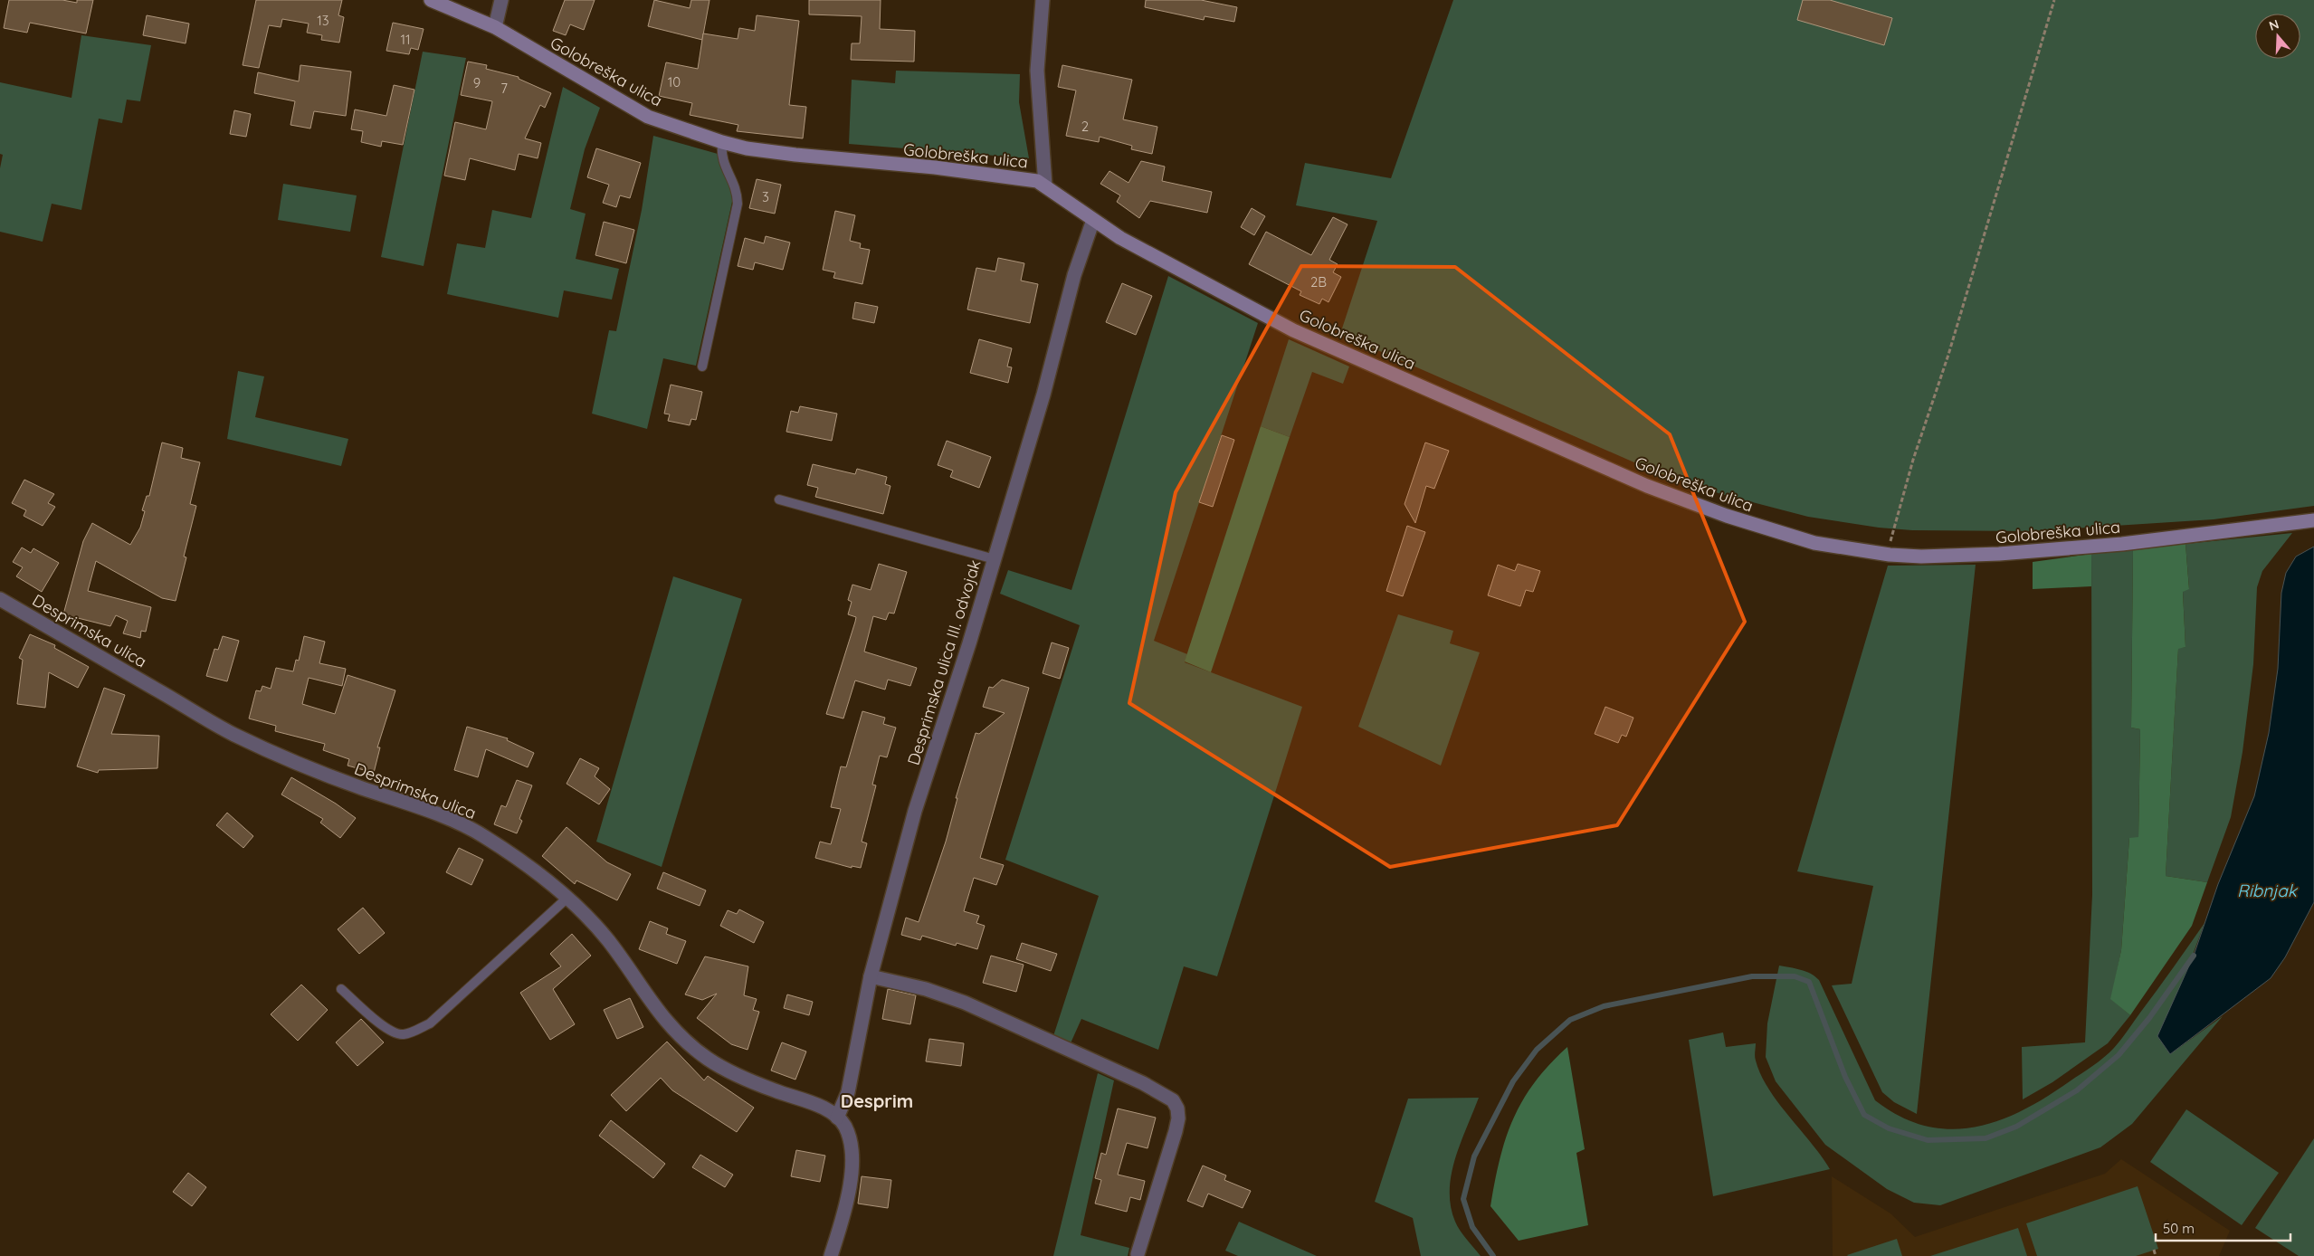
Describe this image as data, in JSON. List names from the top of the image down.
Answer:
{
  "streets": {
    "street": ["Golobreška ulica", "Desprimska ulica", "Desprimska ulica III. odvojak"]
  },
  "crossings": [
    ["Golobreška ulica", "Desprimska ulica III. odvojak"],
    ["Desprimska ulica", "Desprimska ulica III. odvojak"]
  ],
  "districts": ["Desprim"],
  "water": ["Ribnjak"],
  "house_numbers": [
    "13",
    "11",
    "10",
    "9",
    "7",
    "2",
    "3",
    "2B"
  ],
  "scale_bar": "50 m",
  "north": "top"
}
